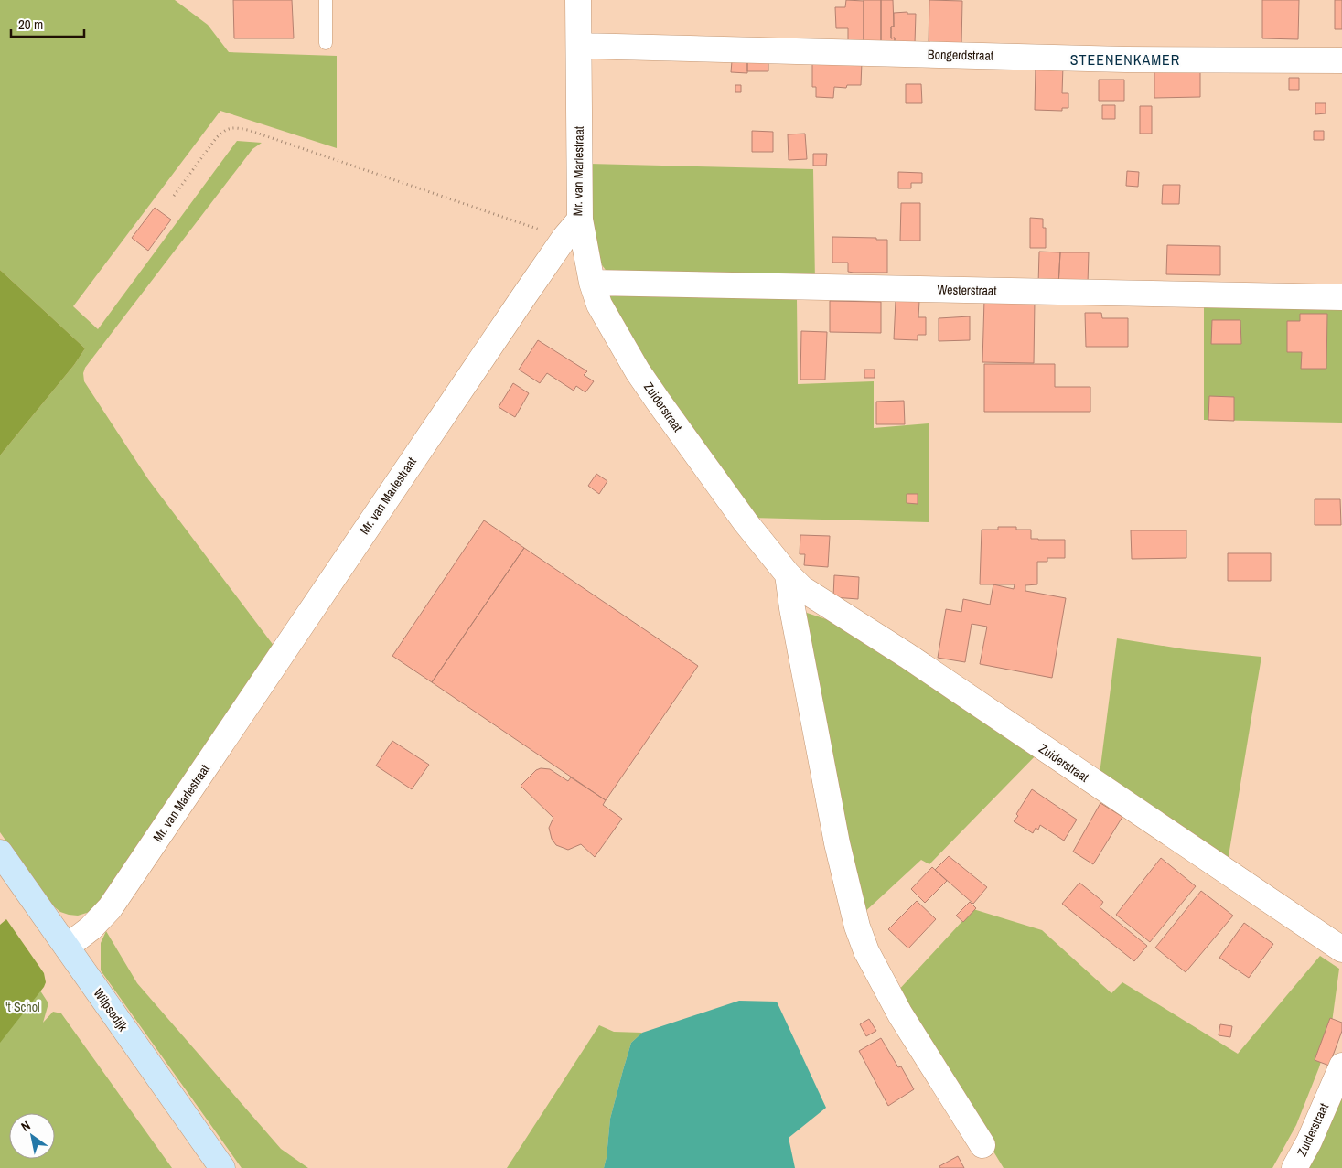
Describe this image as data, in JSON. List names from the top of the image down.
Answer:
{
  "streets": {
    "main road": ["Wilpsedijk"],
    "street": [
      "Bongerdstraat",
      "Mr. van Marlestraat",
      "Westerstraat",
      "Zuiderstraat"
    ]
  },
  "crossings": [
    ["Bongerdstraat", "Mr. van Marlestraat"],
    ["Mr. van Marlestraat", "Zuiderstraat"],
    ["Mr. van Marlestraat", "Wilpsedijk"],
    ["Westerstraat", "Zuiderstraat"]
  ],
  "districts": ["STEENENKAMER"],
  "parks": ["'t Schol"],
  "scale_bar": "20 m",
  "north": "top left"
}
